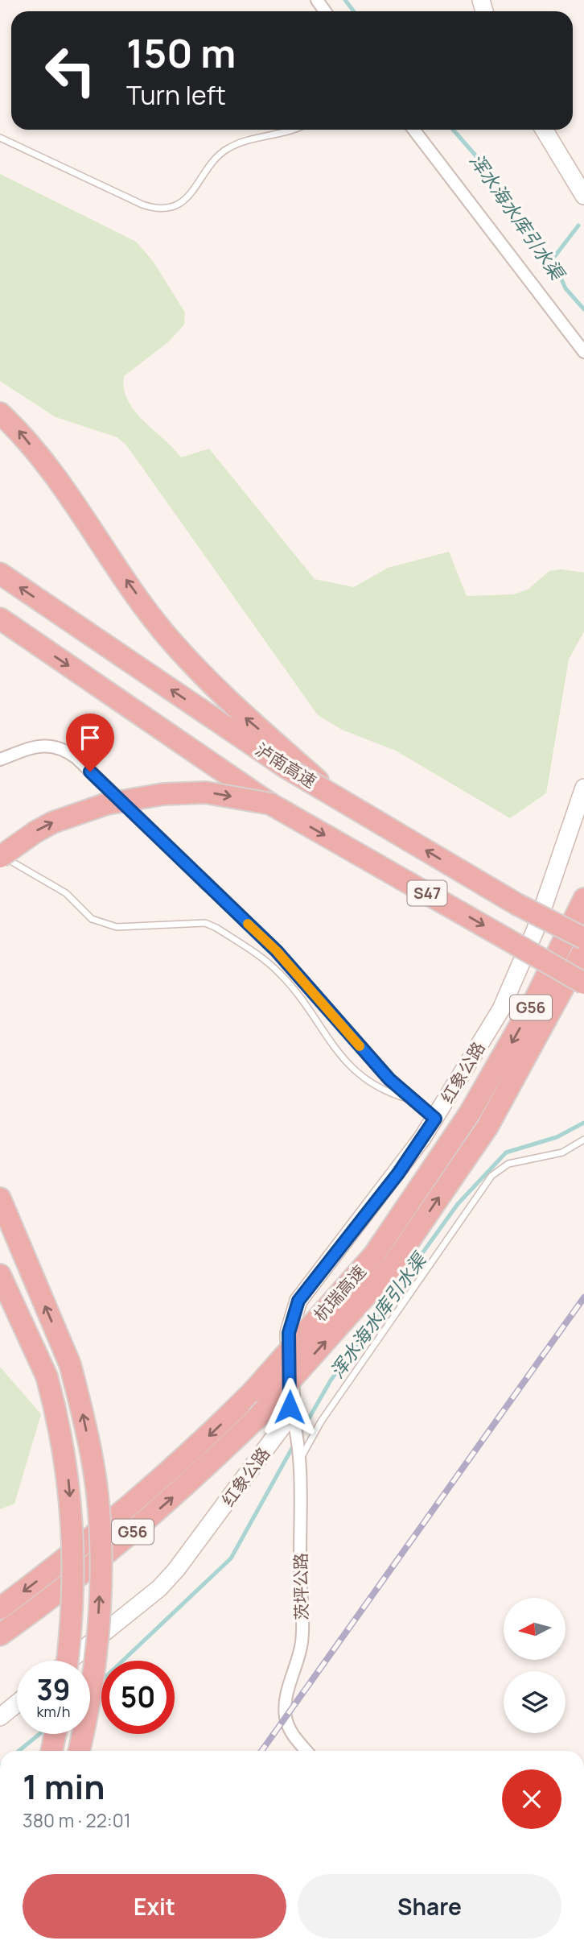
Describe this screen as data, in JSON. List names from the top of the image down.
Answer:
{
  "streets": {
    "highway": [
      "泸南高速",
      "S47",
      "G56",
      "杭瑞高速"
    ],
    "main road": ["红象公路"],
    "street": ["茨坪公路"]
  },
  "crossings": [
    ["红象公路", "茨坪公路"]
  ],
  "water": ["浑水海水库引水渠"],
  "north": "left",
  "page": {
    "turn": ["150 m", "Turn left"],
    "speed": "39 km/h",
    "limit": "50",
    "heading": ["1 min", "380 m · 22:01"],
    "buttons": ["Exit", "Share"]
  }
}
